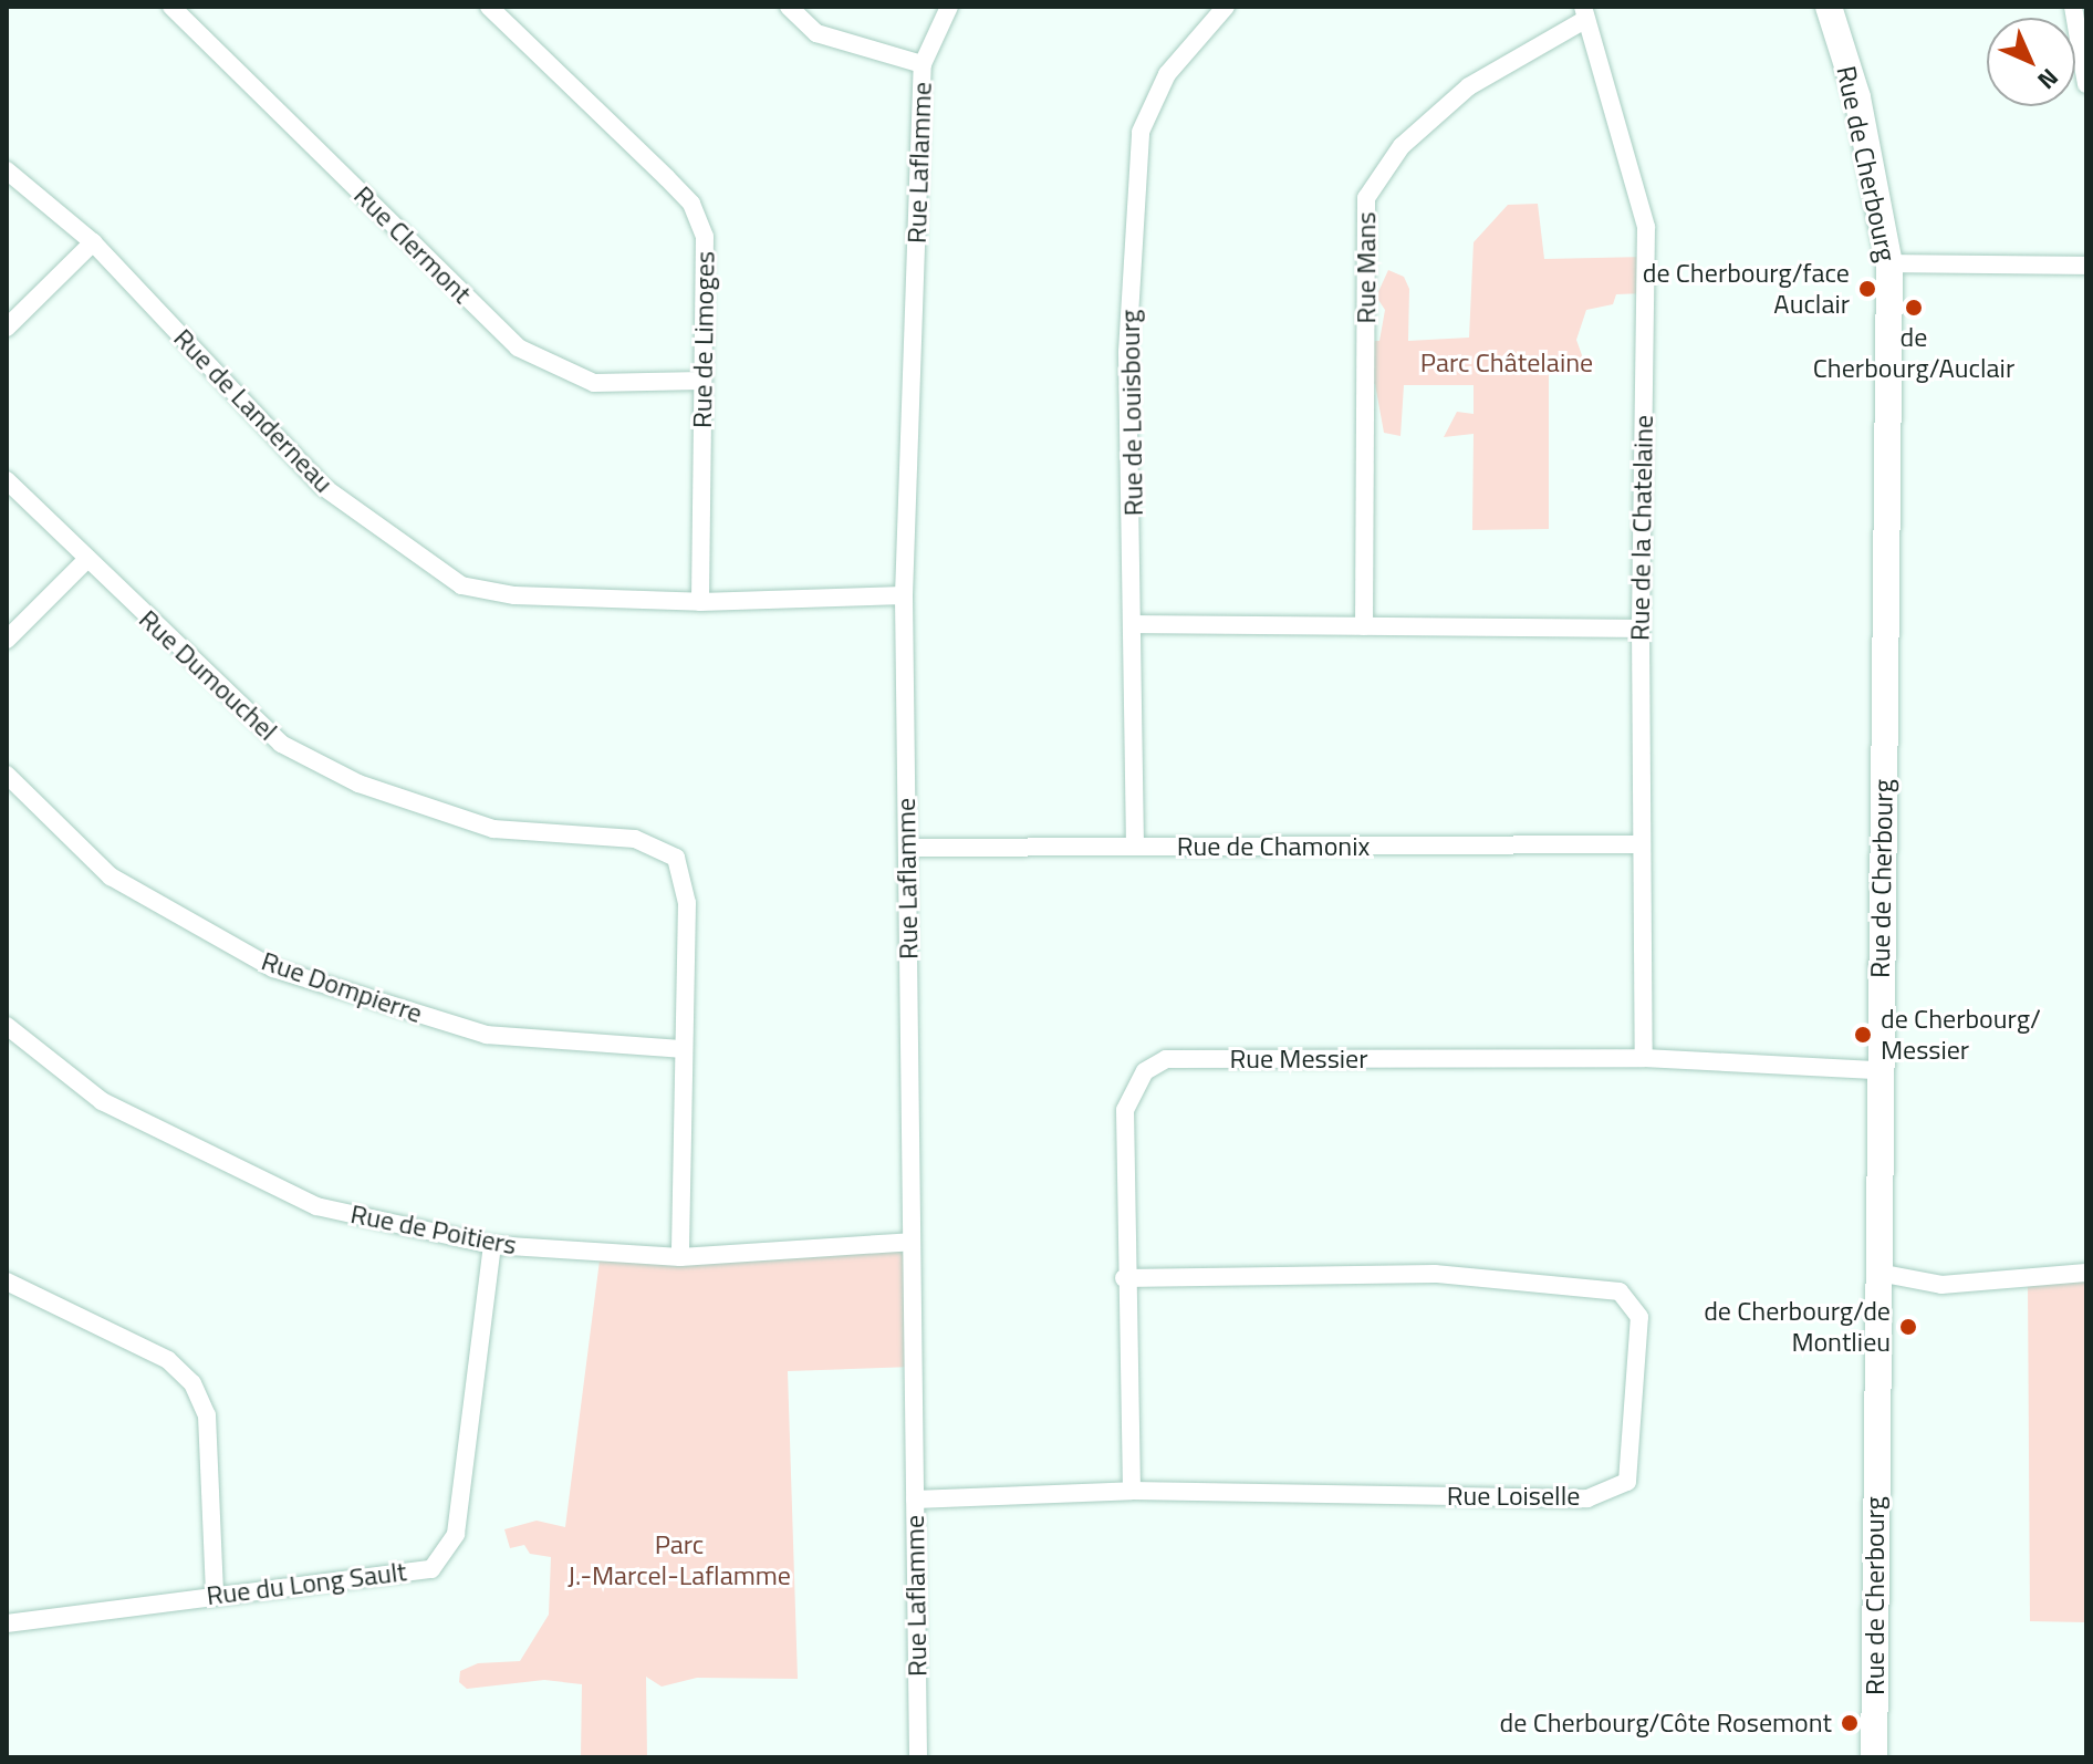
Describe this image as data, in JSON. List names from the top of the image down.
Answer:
{
  "streets": {
    "street": [
      "Rue Laflamme",
      "Rue de Cherbourg",
      "Rue Clermont",
      "Rue Mans",
      "Rue de Limoges",
      "Rue de Landerneau",
      "Rue de Louisbourg",
      "Rue de la Chatelaine",
      "Rue Dumouchel",
      "Rue de Chamonix",
      "Rue Dompierre",
      "Rue Messier",
      "Rue de Poitiers",
      "Rue Loiselle",
      "Rue du Long Sault"
    ]
  },
  "crossings": [
    ["Rue Laflamme", "Rue de Landerneau"],
    ["Rue Laflamme", "Rue de Chamonix"],
    ["Rue Laflamme", "Rue de Poitiers"],
    ["Rue Laflamme", "Rue Loiselle"],
    ["Rue de Cherbourg", "Rue Messier"],
    ["Rue Clermont", "Rue de Limoges"],
    ["Rue Mans", "Rue de la Chatelaine"],
    ["Rue de Limoges", "Rue de Landerneau"],
    ["Rue de Louisbourg", "Rue de Chamonix"],
    ["Rue de la Chatelaine", "Rue de Chamonix"],
    ["Rue de la Chatelaine", "Rue Messier"],
    ["Rue Dumouchel", "Rue Dompierre"],
    ["Rue Dumouchel", "Rue de Poitiers"],
    ["Rue Messier", "Rue Loiselle"],
    ["Rue de Poitiers", "Rue du Long Sault"]
  ],
  "parks": ["Parc Châtelaine", "Parc J.-Marcel-Laflamme"],
  "places": [
    "de Cherbourg/face Auclair",
    "de Cherbourg/Auclair",
    "de Cherbourg/ Messier",
    "de Cherbourg/de Montlieu",
    "de Cherbourg/Côte Rosemont"
  ],
  "north": "bottom right"
}
